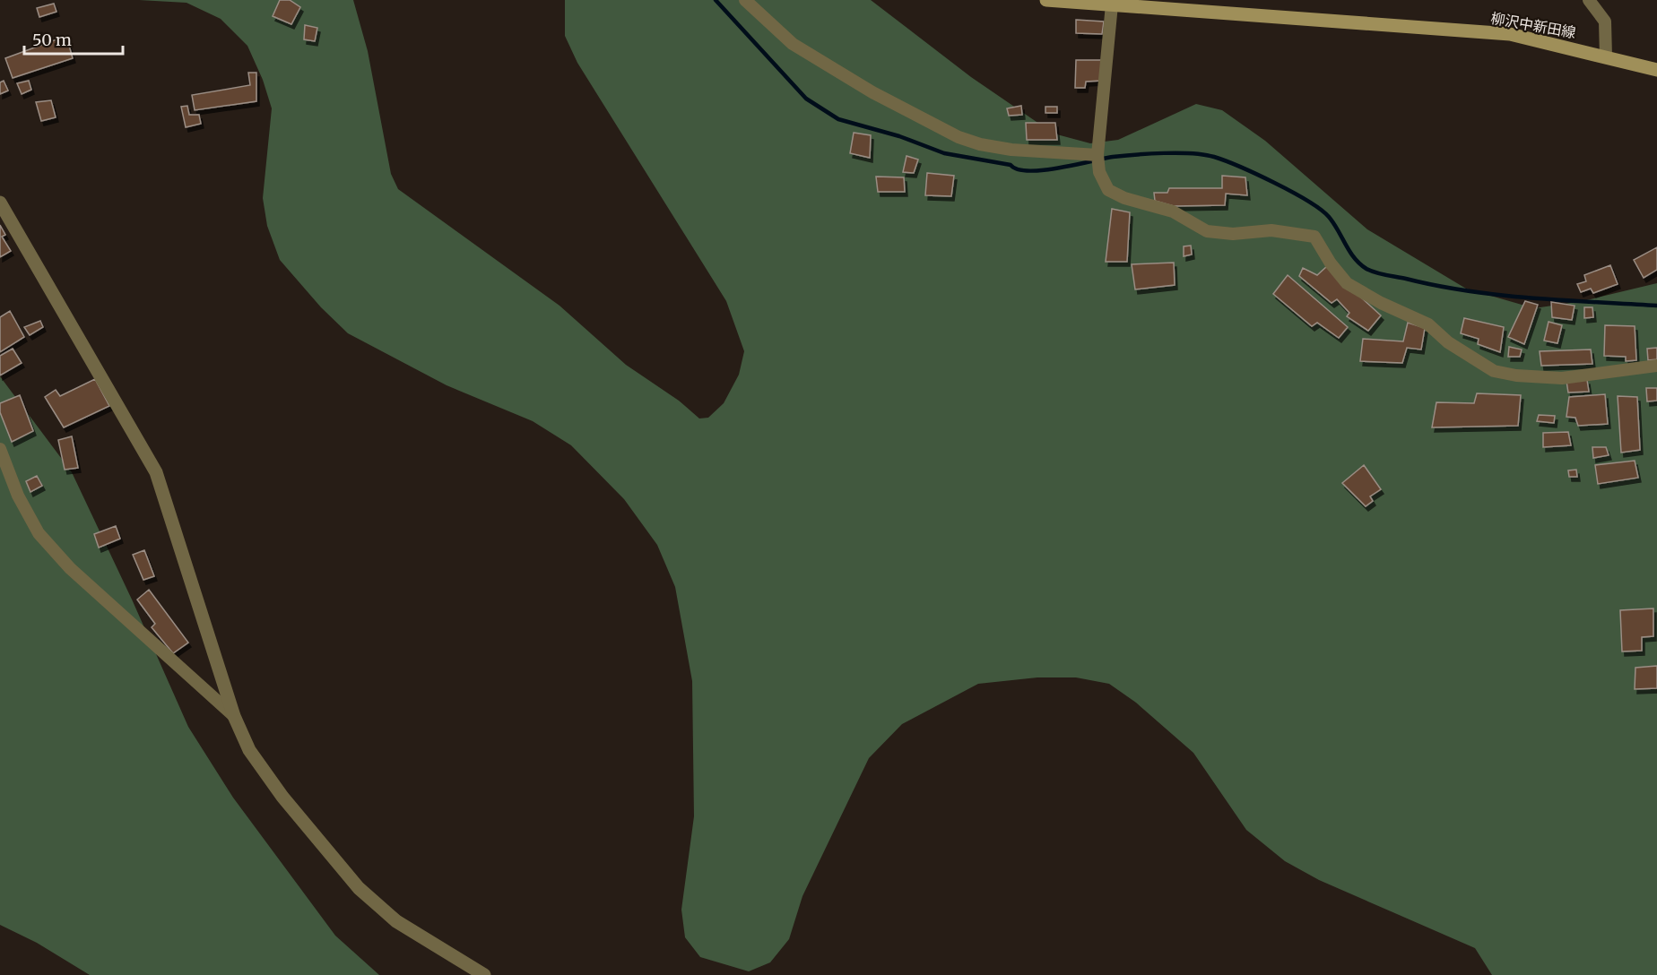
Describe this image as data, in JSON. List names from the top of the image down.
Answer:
{
  "streets": {
    "main road": ["柳沢中新田線"]
  },
  "scale_bar": "50 m"
}
